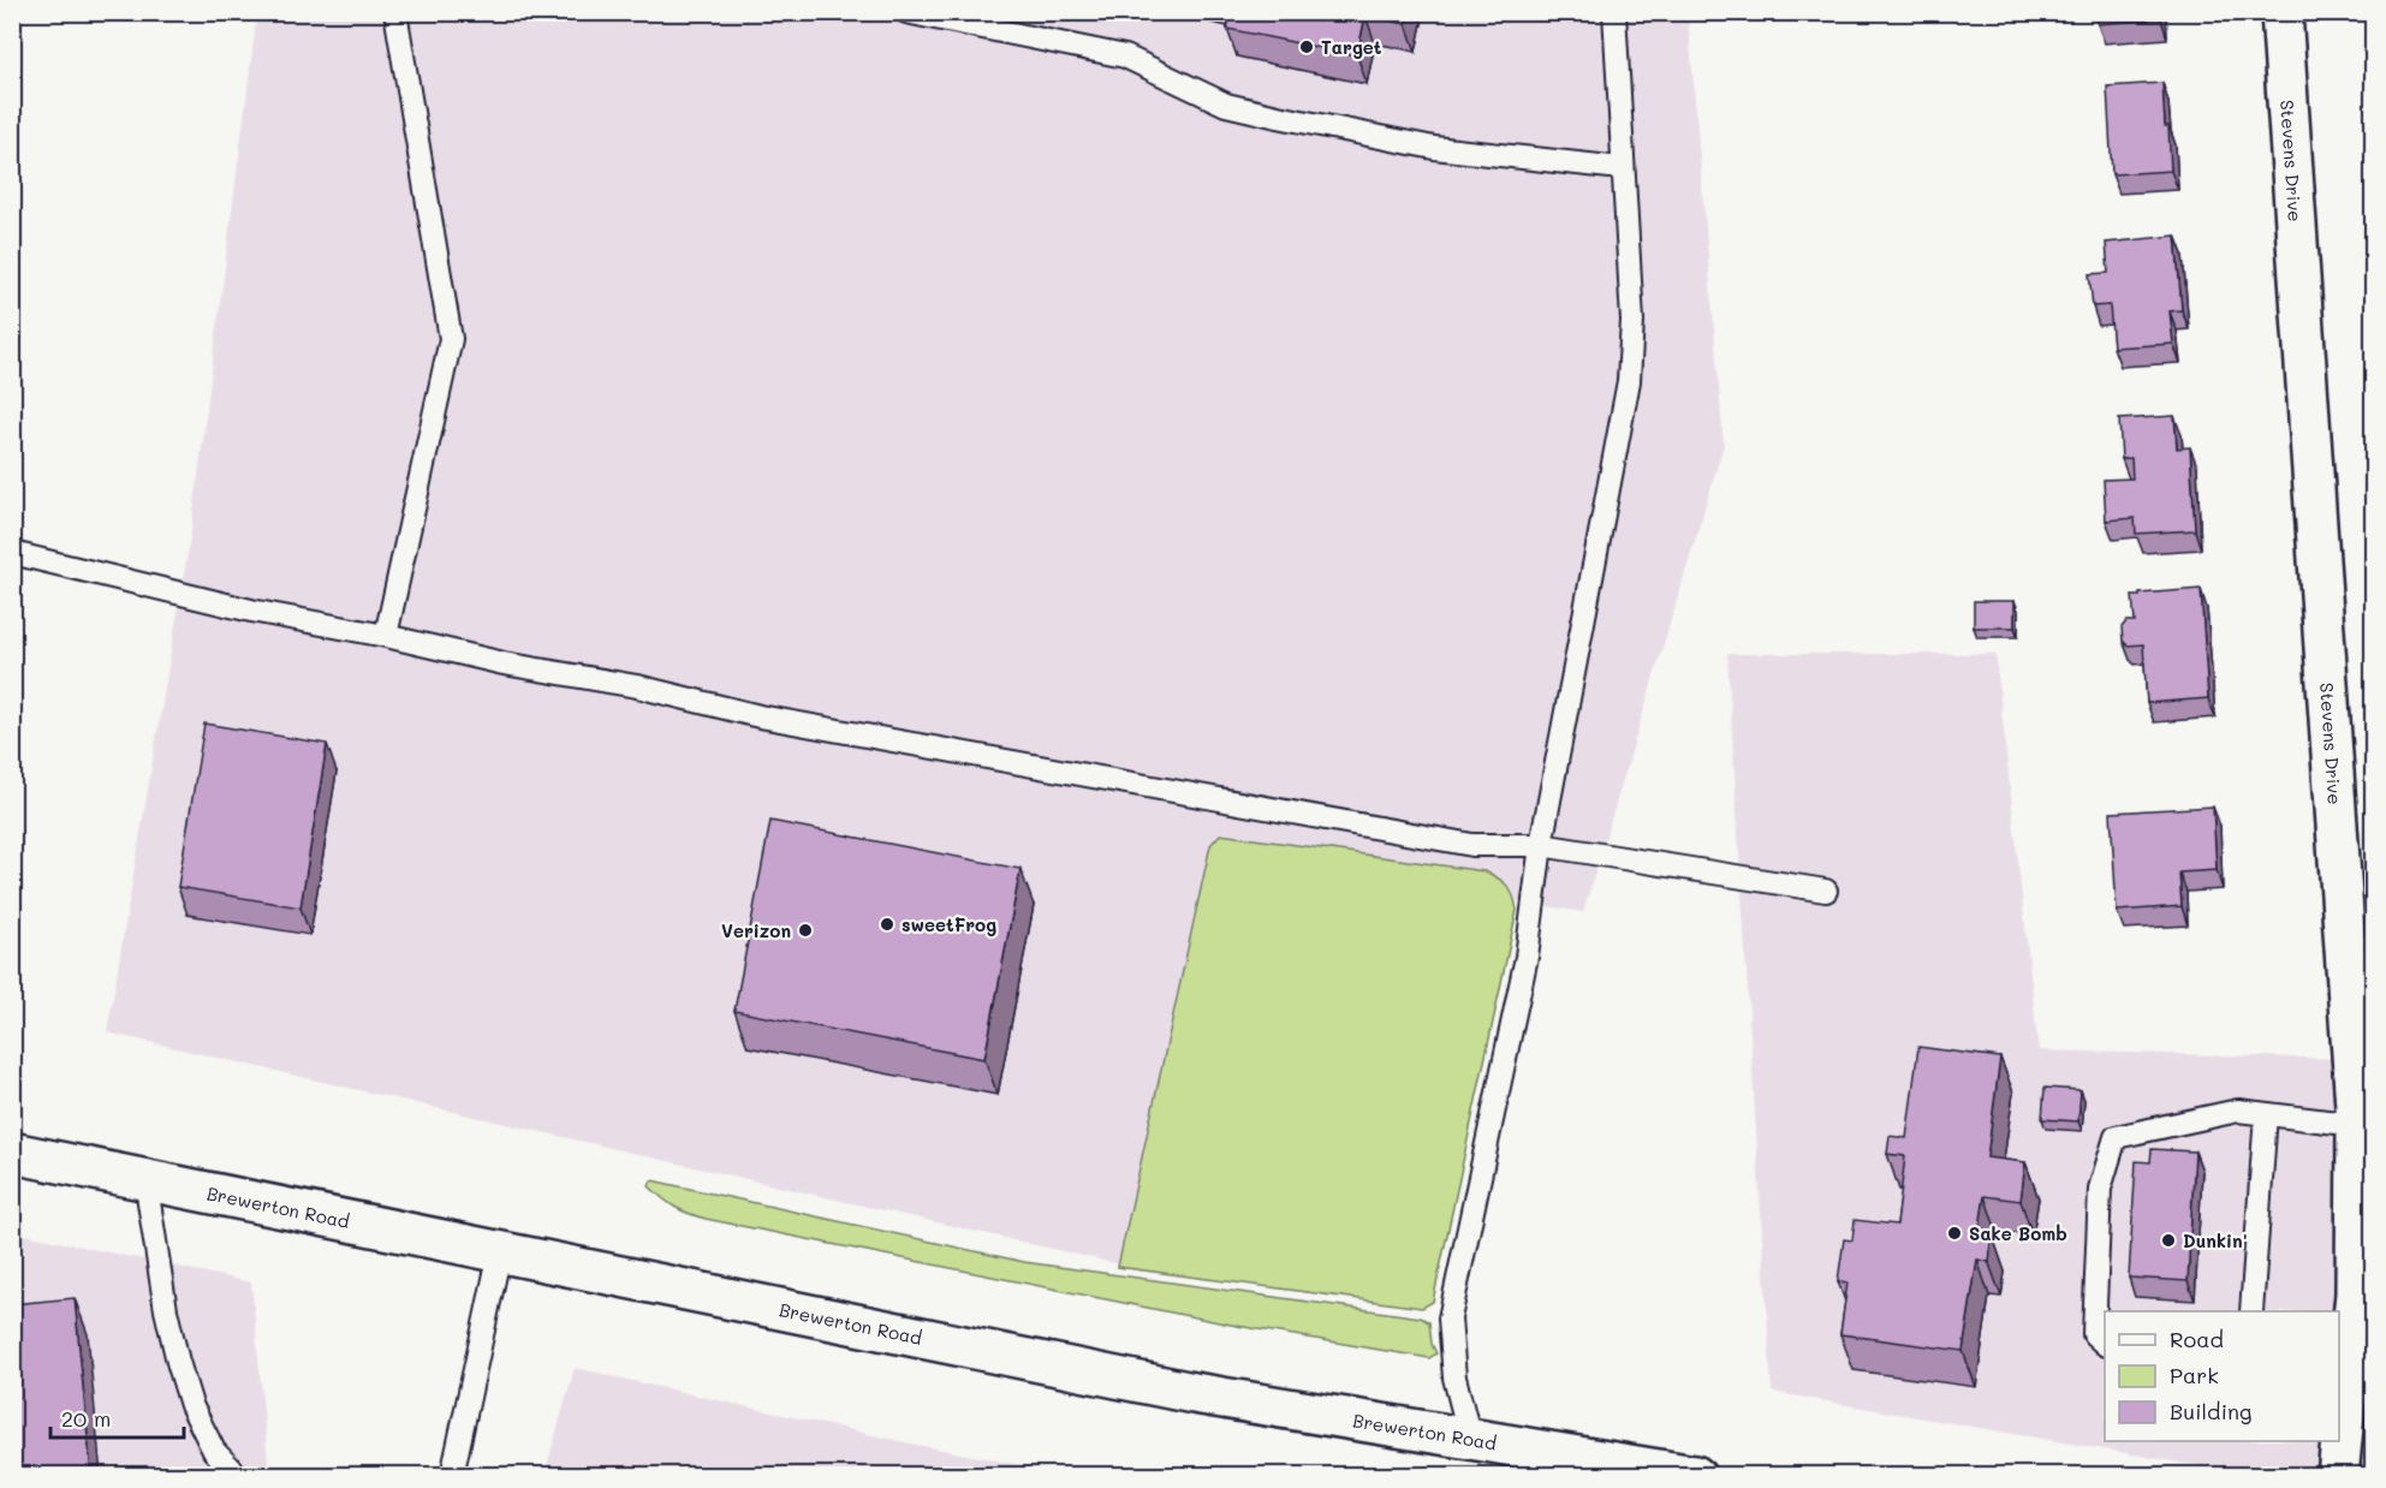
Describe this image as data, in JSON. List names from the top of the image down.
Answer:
{
  "streets": {
    "main road": ["Stevens Drive", "Brewerton Road"]
  },
  "places": [
    "Target",
    "sweetFrog",
    "Verizon",
    "Sake Bomb",
    "Dunkin'"
  ],
  "legend": ["Road", "Park", "Building"],
  "scale_bar": "20 m"
}
